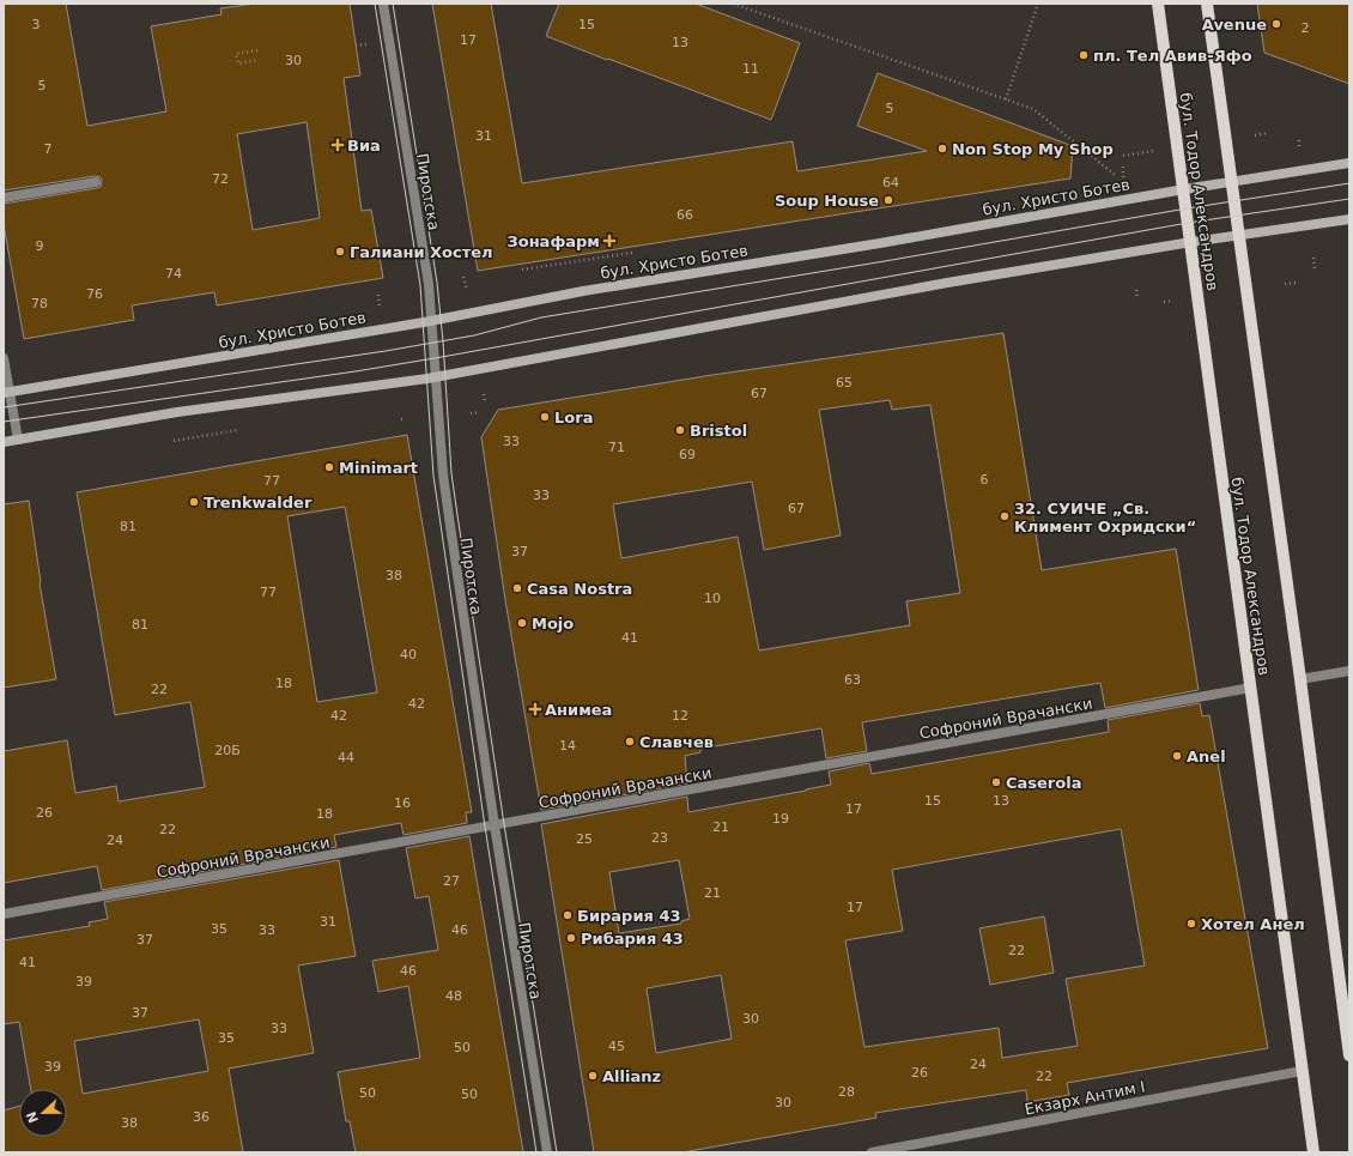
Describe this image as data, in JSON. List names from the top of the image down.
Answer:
{
  "streets": {
    "main road": ["бул. Тодор Александров", "бул. Христо Ботев"],
    "street": ["Пиротска", "Софроний Врачански", "Екзарх Антим I"]
  },
  "crossings": [
    ["Пиротска", "бул. Христо Ботев"],
    ["Пиротска", "Софроний Врачански"],
    ["бул. Тодор Александров", "бул. Христо Ботев"],
    ["бул. Тодор Александров", "Софроний Врачански"],
    ["бул. Тодор Александров", "Екзарх Антим I"]
  ],
  "places": {
    "other": [
      "Avenue",
      "пл. Тел Авив-Яфо",
      "Non Stop My Shop",
      "Soup House",
      "Галиани Хостел",
      "Lora",
      "Bristol",
      "Minimart",
      "Trenkwalder",
      "32. СУИЧЕ „Св. Климент Охридски“",
      "Casa Nostra",
      "Mojo",
      "Славчев",
      "Anel",
      "Caserola",
      "Бирария 43",
      "Хотел Анел",
      "Рибария 43",
      "Allianz"
    ],
    "health": ["Виа", "Зонафарм", "Анимеа"]
  },
  "house_numbers": [
    "3",
    "15",
    "2",
    "17",
    "13",
    "30",
    "11",
    "5",
    "5",
    "31",
    "7",
    "72",
    "64",
    "66",
    "9",
    "74",
    "76",
    "78",
    "65",
    "67",
    "33",
    "71",
    "69",
    "6",
    "77",
    "33",
    "67",
    "81",
    "37",
    "38",
    "77",
    "10",
    "81",
    "41",
    "40",
    "63",
    "18",
    "22",
    "42",
    "42",
    "12",
    "14",
    "20Б",
    "44",
    "15",
    "13",
    "16",
    "17",
    "26",
    "18",
    "19",
    "21",
    "22",
    "23",
    "25",
    "24",
    "27",
    "21",
    "17",
    "31",
    "35",
    "33",
    "46",
    "37",
    "22",
    "41",
    "46",
    "39",
    "48",
    "37",
    "30",
    "33",
    "35",
    "45",
    "50",
    "24",
    "39",
    "26",
    "22",
    "28",
    "50",
    "50",
    "30",
    "36",
    "38"
  ],
  "north": "left"
}
